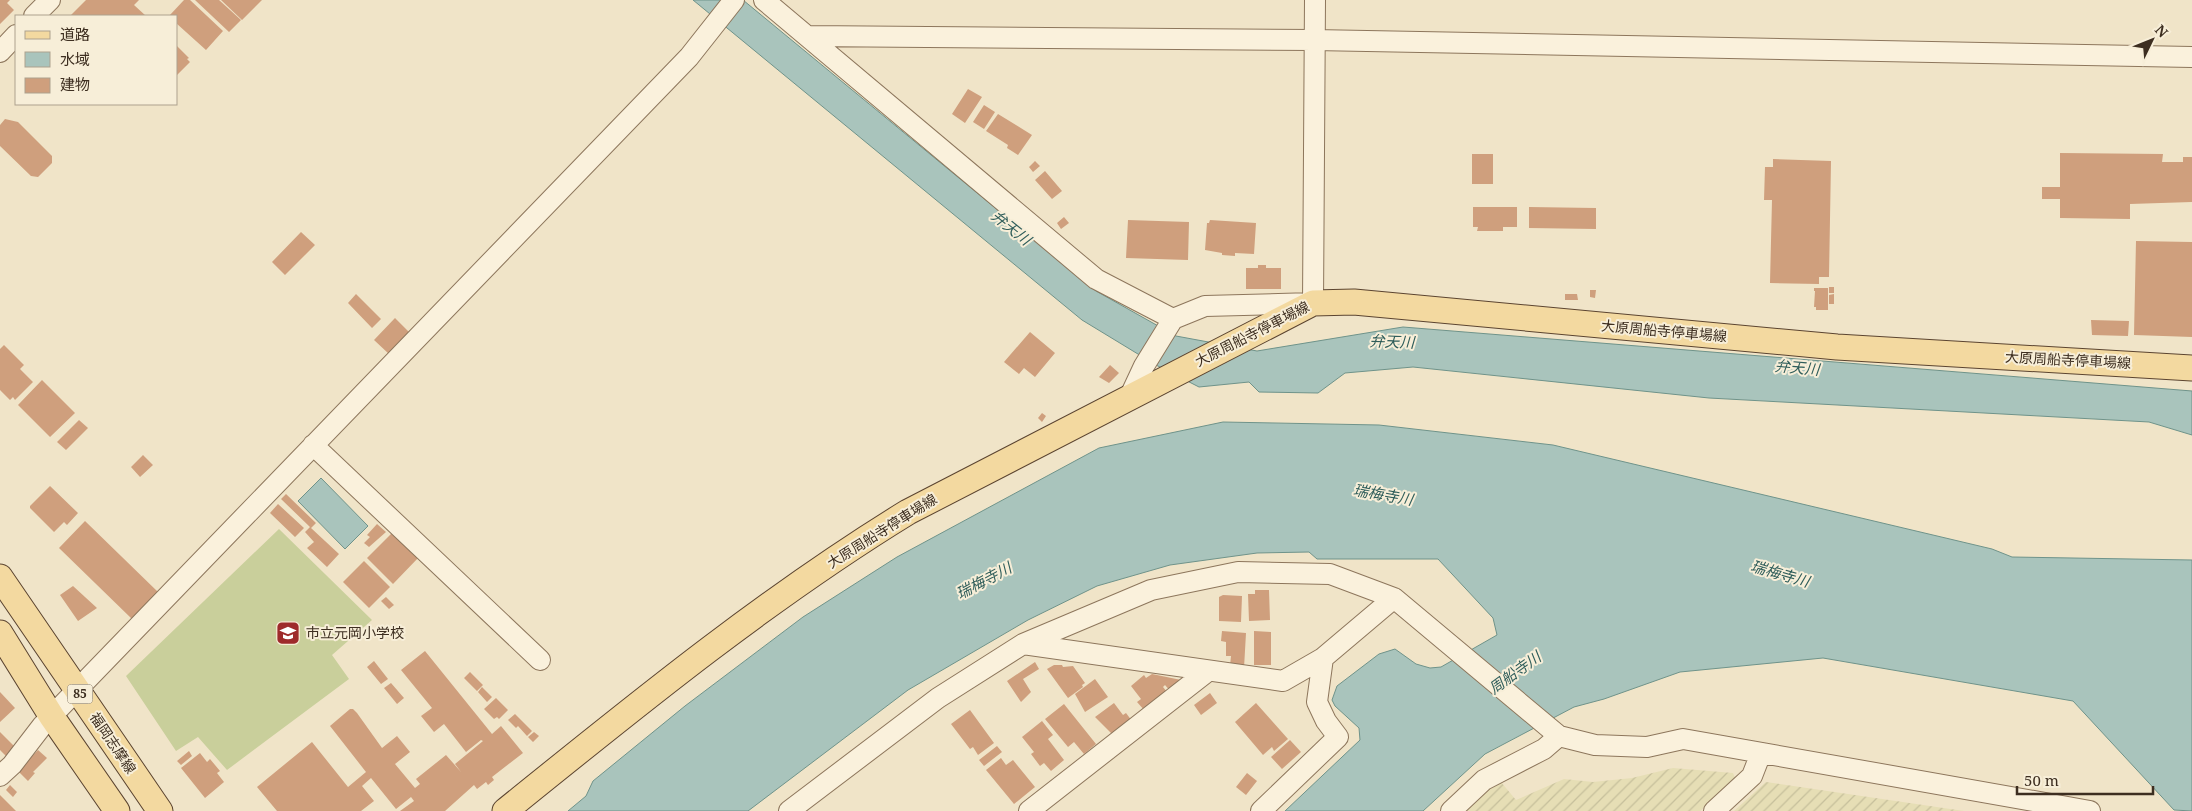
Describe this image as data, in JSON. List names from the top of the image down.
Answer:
{
  "streets": {
    "main road": ["大原周船寺停車場線", "85", "福岡志摩線"]
  },
  "water": ["弁天川", "瑞梅寺川", "周船寺川"],
  "places": {
    "school or university": ["市立元岡小学校"]
  },
  "legend": ["道路", "水域", "建物"],
  "scale_bar": "50 m",
  "north": "top right"
}
